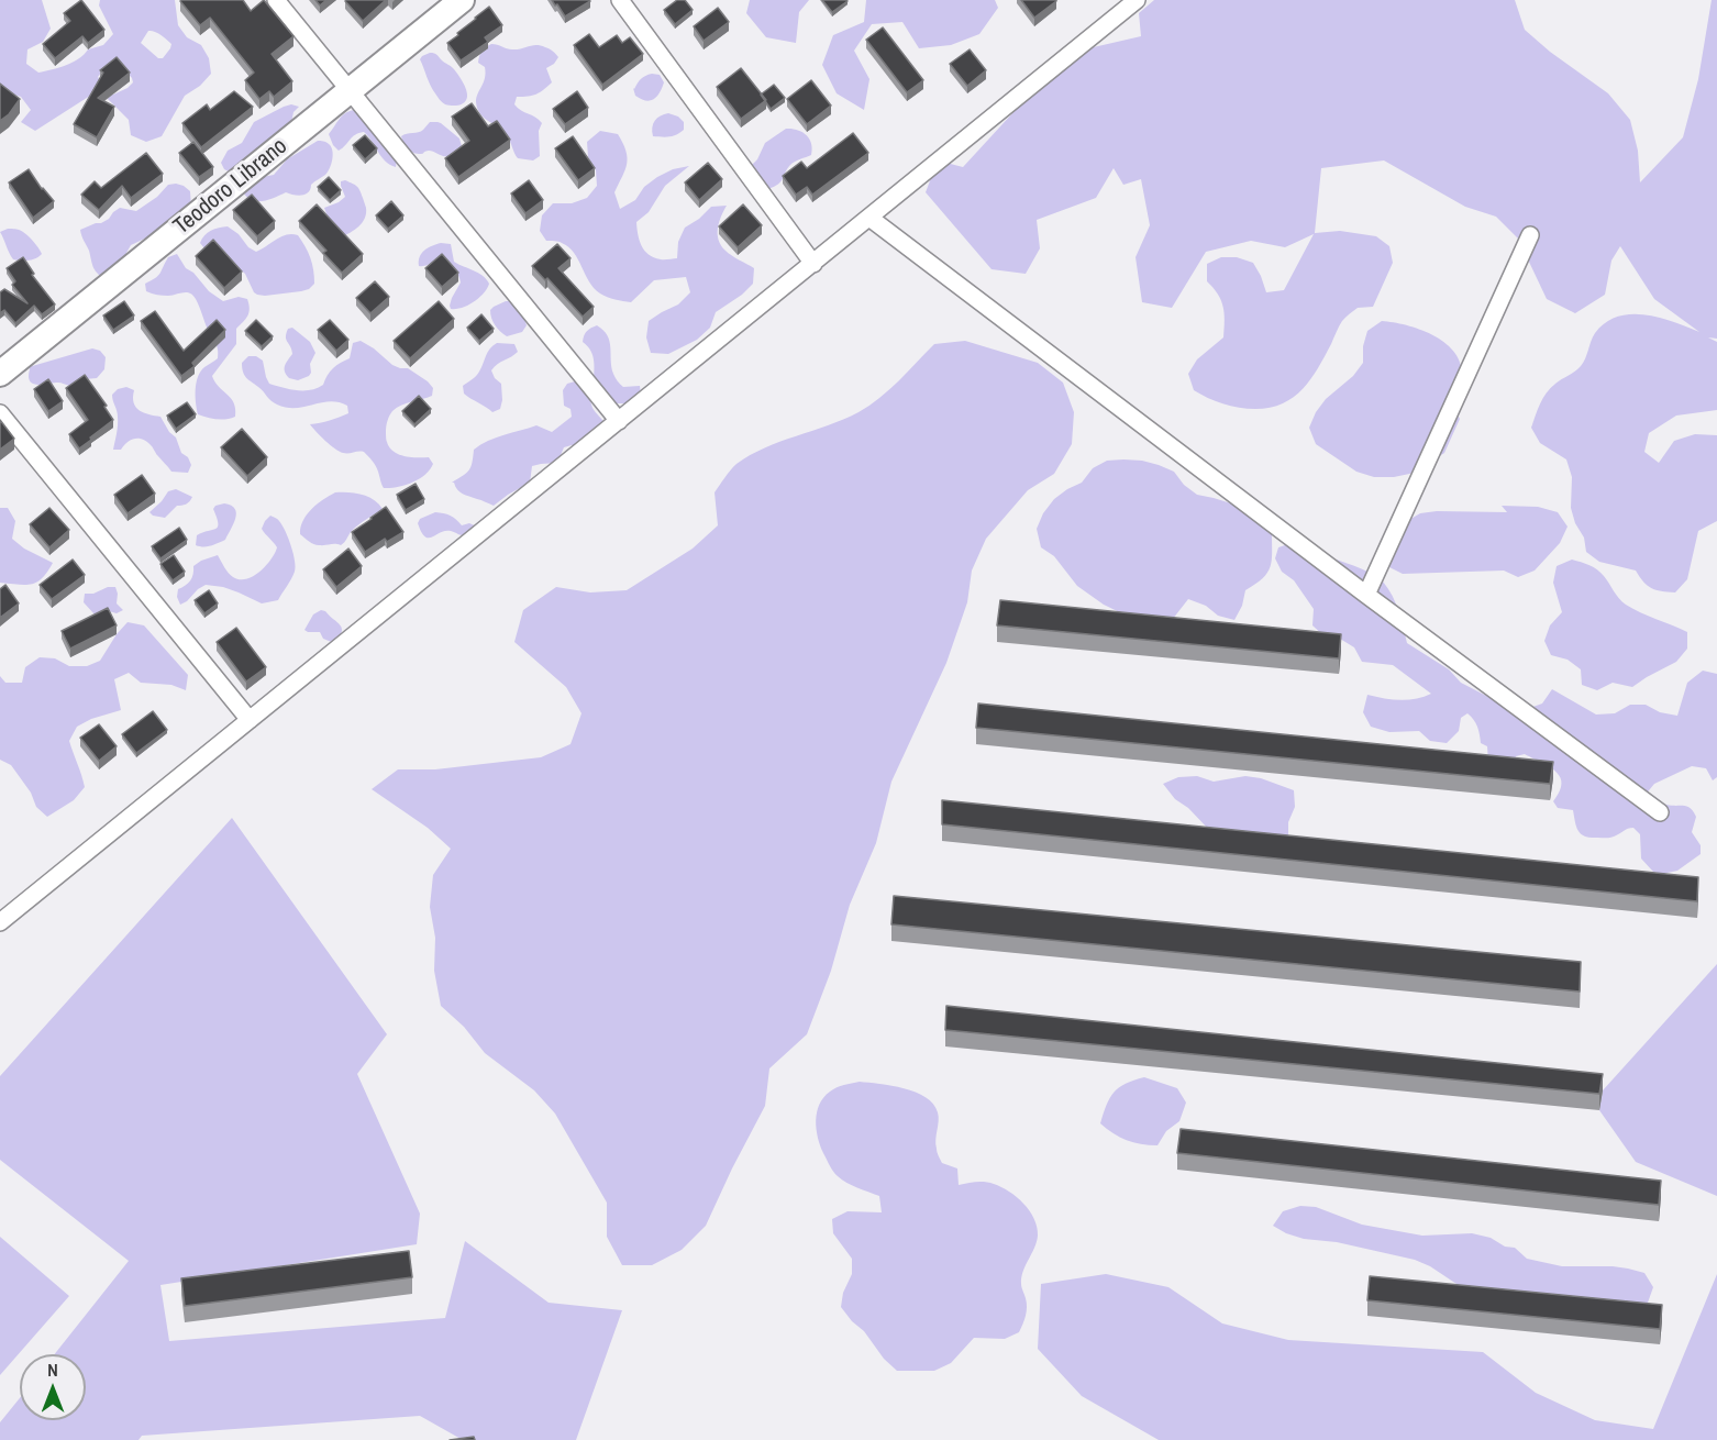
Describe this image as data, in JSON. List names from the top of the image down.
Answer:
{
  "streets": {
    "main road": ["Teodoro Librano"]
  },
  "north": "top"
}
